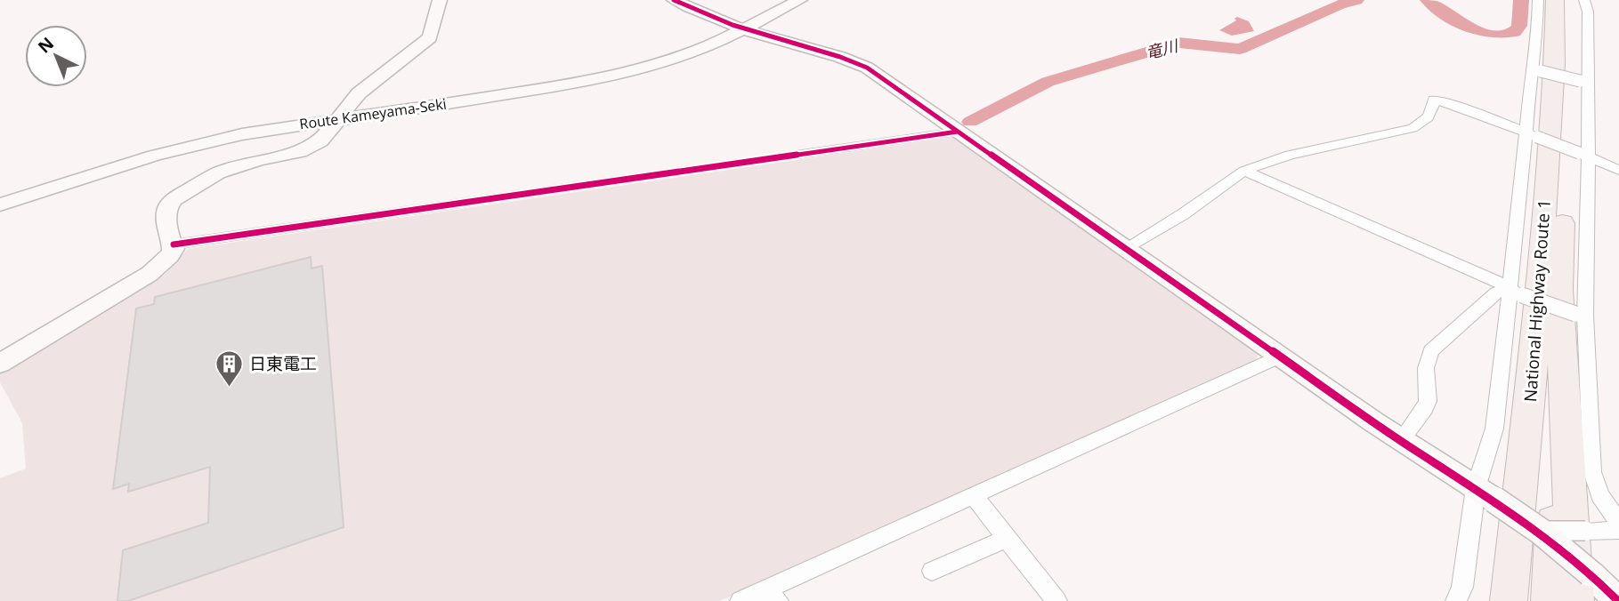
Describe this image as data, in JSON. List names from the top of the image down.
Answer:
{
  "streets": {
    "highway": ["National Highway Route 1"],
    "street": ["Route Kameyama-Seki"]
  },
  "water": ["竜川"],
  "places": {
    "building": ["日東電工"]
  },
  "north": "top left"
}
